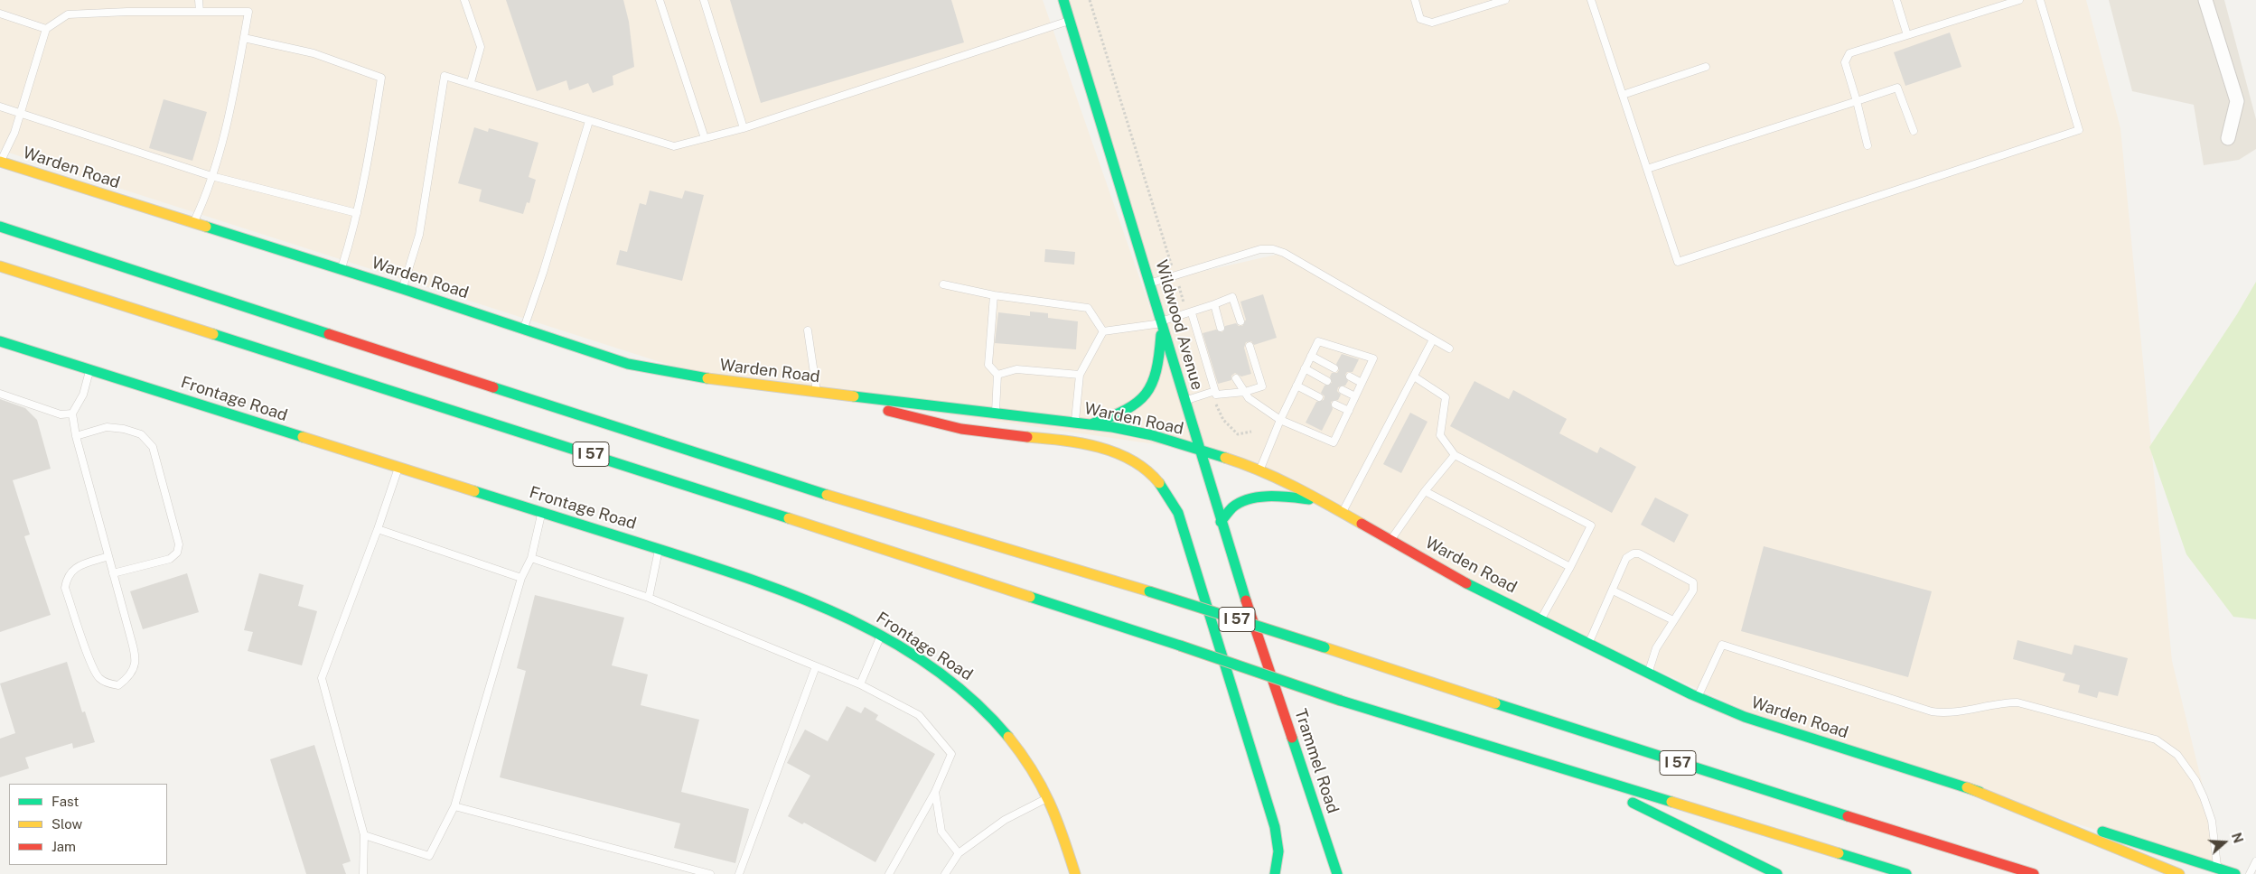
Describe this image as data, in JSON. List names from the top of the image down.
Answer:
{
  "streets": {
    "main road": [
      "Warden Road",
      "Wildwood Avenue",
      "Frontage Road",
      "I 57",
      "Trammel Road"
    ]
  },
  "crossings": [
    ["Warden Road", "Wildwood Avenue"],
    ["Wildwood Avenue", "Trammel Road"]
  ],
  "legend": ["Fast", "Slow", "Jam"],
  "north": "right"
}
